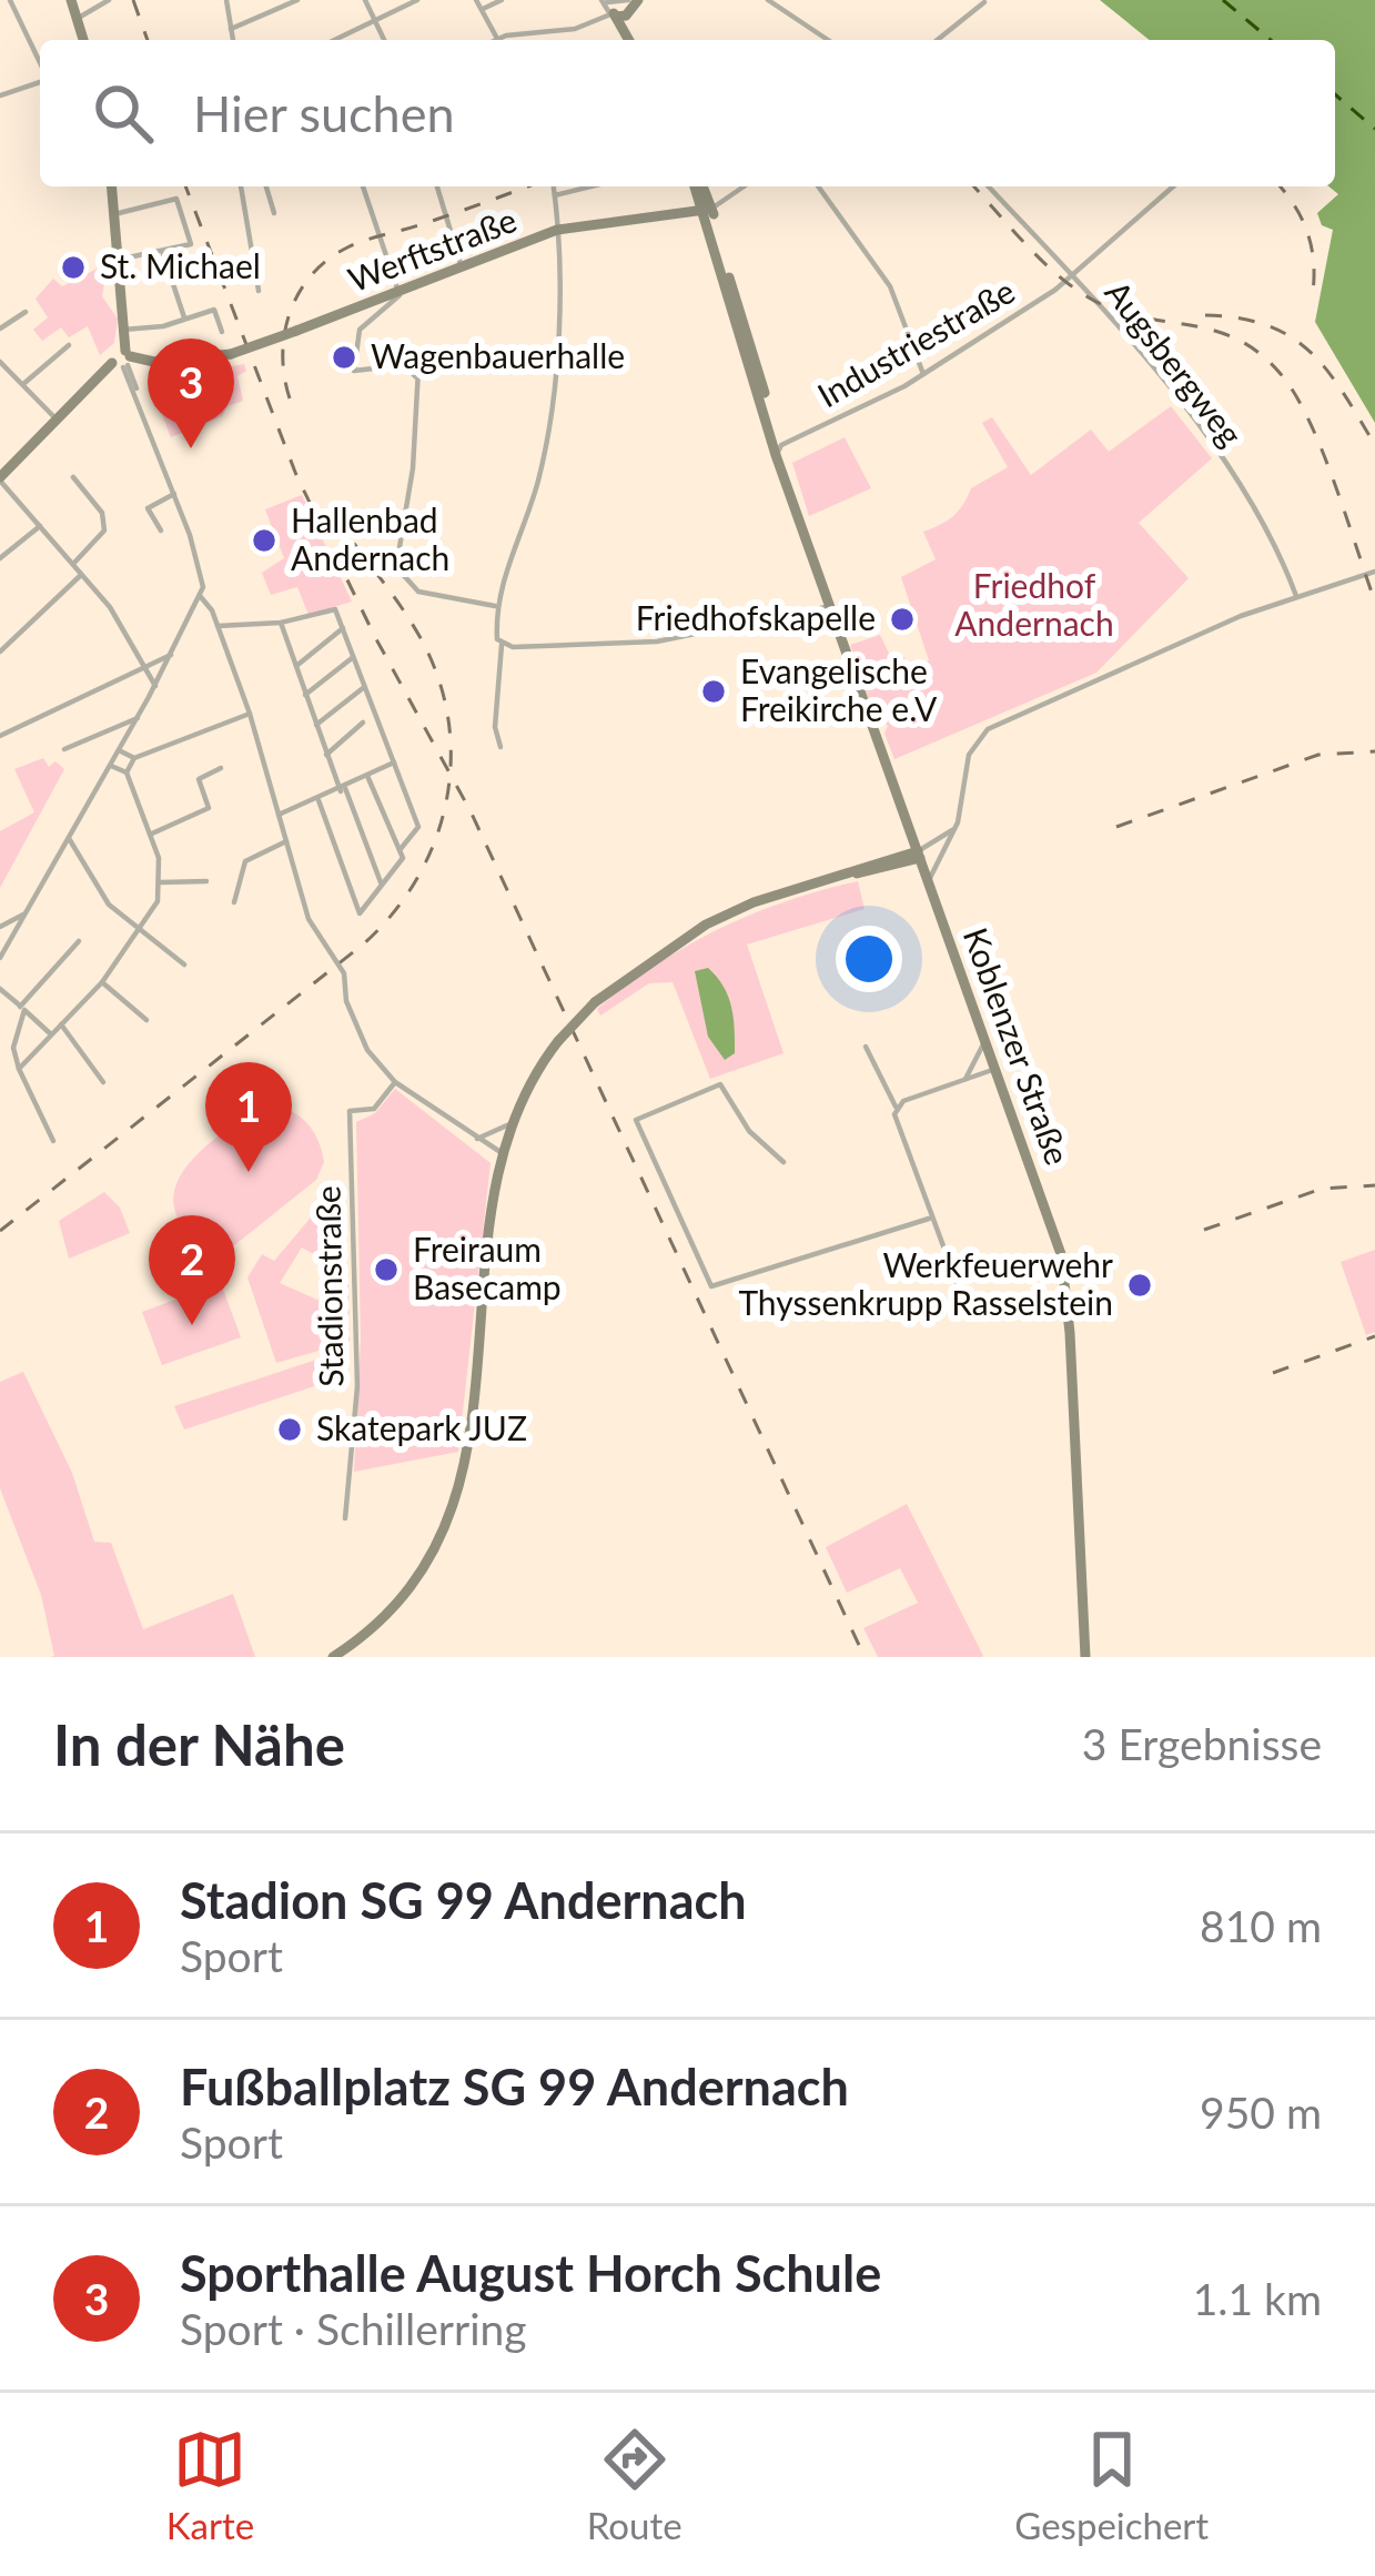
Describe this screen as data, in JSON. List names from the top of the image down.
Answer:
{
  "streets": {
    "street": [
      "Werftstraße",
      "Industriestraße",
      "Augsbergweg",
      "Koblenzer Straße",
      "Stadionstraße"
    ]
  },
  "crossings": [
    ["Werftstraße", "Koblenzer Straße"],
    ["Industriestraße", "Augsbergweg"],
    ["Industriestraße", "Koblenzer Straße"]
  ],
  "parks": ["Friedhof Andernach"],
  "places": [
    "St. Michael",
    "Wagenbauerhalle",
    "Hallenbad Andernach",
    "Friedhofskapelle",
    "Evangelische Freikirche e.V",
    "Freiraum Basecamp",
    "Werkfeuerwehr Thyssenkrupp Rasselstein",
    "Skatepark JUZ"
  ],
  "page": {
    "search": "Hier suchen",
    "pins": ["3", "1", "2"],
    "heading": ["In der Nähe", "3 Ergebnisse"],
    "list": [
      {
        "mark": "1",
        "name": "Stadion SG 99 Andernach",
        "note": "Sport",
        "value": "810 m"
      },
      {
        "mark": "2",
        "name": "Fußballplatz SG 99 Andernach",
        "note": "Sport",
        "value": "950 m"
      },
      {
        "mark": "3",
        "name": "Sporthalle August Horch Schule",
        "note": "Sport · Schillerring",
        "value": "1.1 km"
      }
    ],
    "nav": ["Karte", "Route", "Gespeichert"]
  }
}
